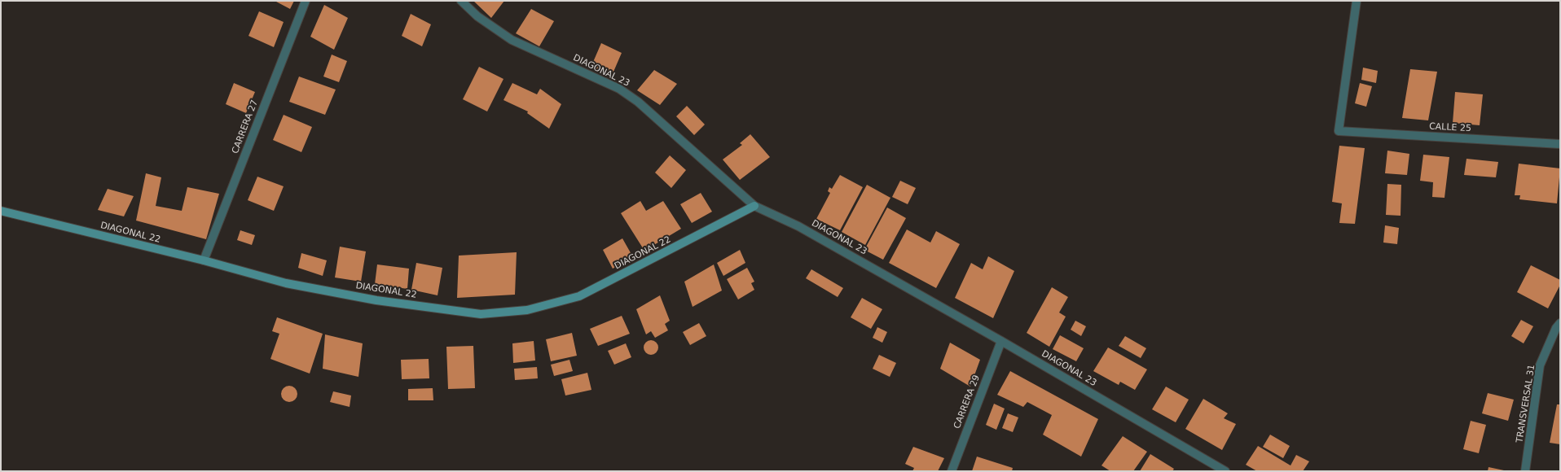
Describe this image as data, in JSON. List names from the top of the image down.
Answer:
{
  "streets": {
    "street": [
      "DIAGONAL 23",
      "CARRERA 27",
      "CALLE 25",
      "DIAGONAL 22",
      "CARRERA 29",
      "TRANSVERSAL 31"
    ]
  },
  "crossings": [
    ["DIAGONAL 23", "DIAGONAL 22"],
    ["DIAGONAL 23", "CARRERA 29"],
    ["CARRERA 27", "DIAGONAL 22"]
  ]
}
